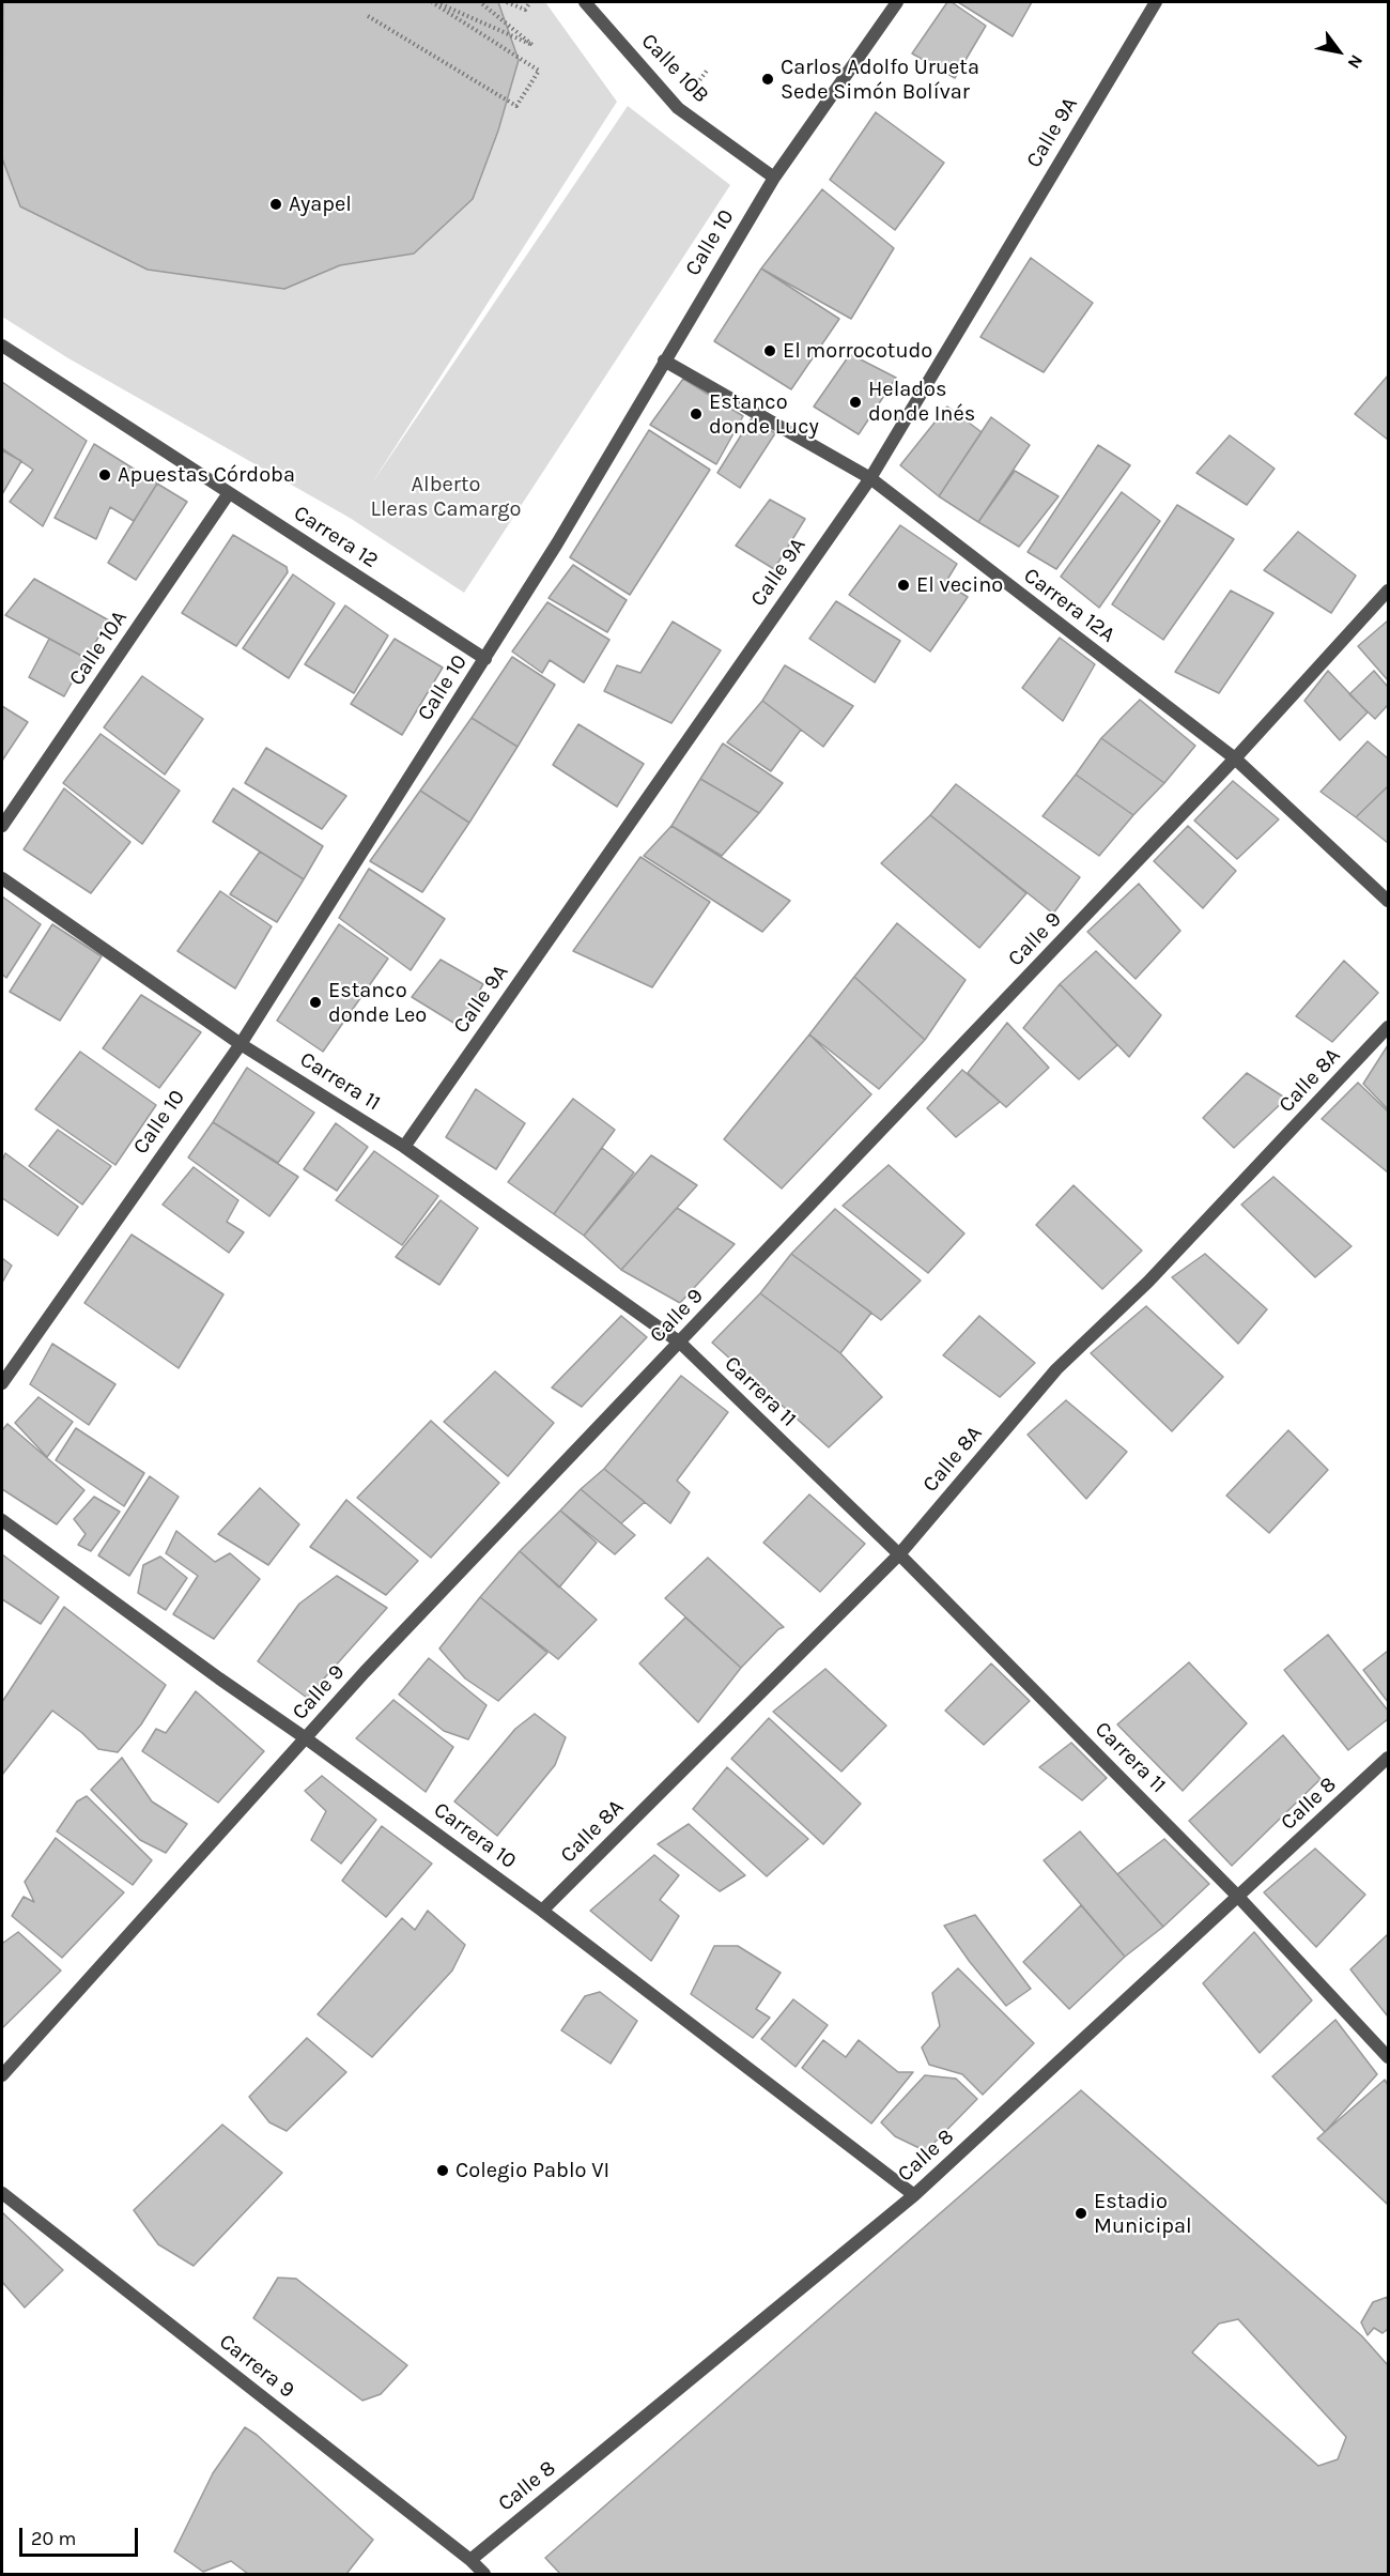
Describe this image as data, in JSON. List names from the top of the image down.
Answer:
{
  "streets": {
    "street": [
      "Calle 10B",
      "Calle 9A",
      "Calle 10",
      "Carrera 12",
      "Carrera 12A",
      "Calle 10A",
      "Calle 9",
      "Calle 8A",
      "Carrera 11",
      "Calle 8",
      "Carrera 10",
      "Carrera 9"
    ]
  },
  "crossings": [
    ["Calle 10B", "Calle 10"],
    ["Calle 9A", "Carrera 12A"],
    ["Calle 9A", "Carrera 11"],
    ["Calle 10", "Carrera 12"],
    ["Calle 10", "Carrera 12A"],
    ["Calle 10", "Carrera 11"],
    ["Carrera 12", "Calle 10A"],
    ["Carrera 12A", "Calle 9"],
    ["Calle 9", "Carrera 11"],
    ["Calle 9", "Carrera 10"],
    ["Calle 8A", "Carrera 11"],
    ["Calle 8A", "Carrera 10"],
    ["Carrera 11", "Calle 8"],
    ["Calle 8", "Carrera 10"],
    ["Calle 8", "Carrera 9"]
  ],
  "parks": ["Alberto Lleras Camargo"],
  "places": [
    "Carlos Adolfo Urueta Sede Simón Bolívar",
    "Ayapel",
    "El morrocotudo",
    "Helados donde Inés",
    "Estanco donde Lucy",
    "Apuestas Córdoba",
    "El vecino",
    "Estanco donde Leo",
    "Colegio Pablo VI",
    "Estadio Municipal"
  ],
  "scale_bar": "20 m",
  "north": "bottom right"
}
